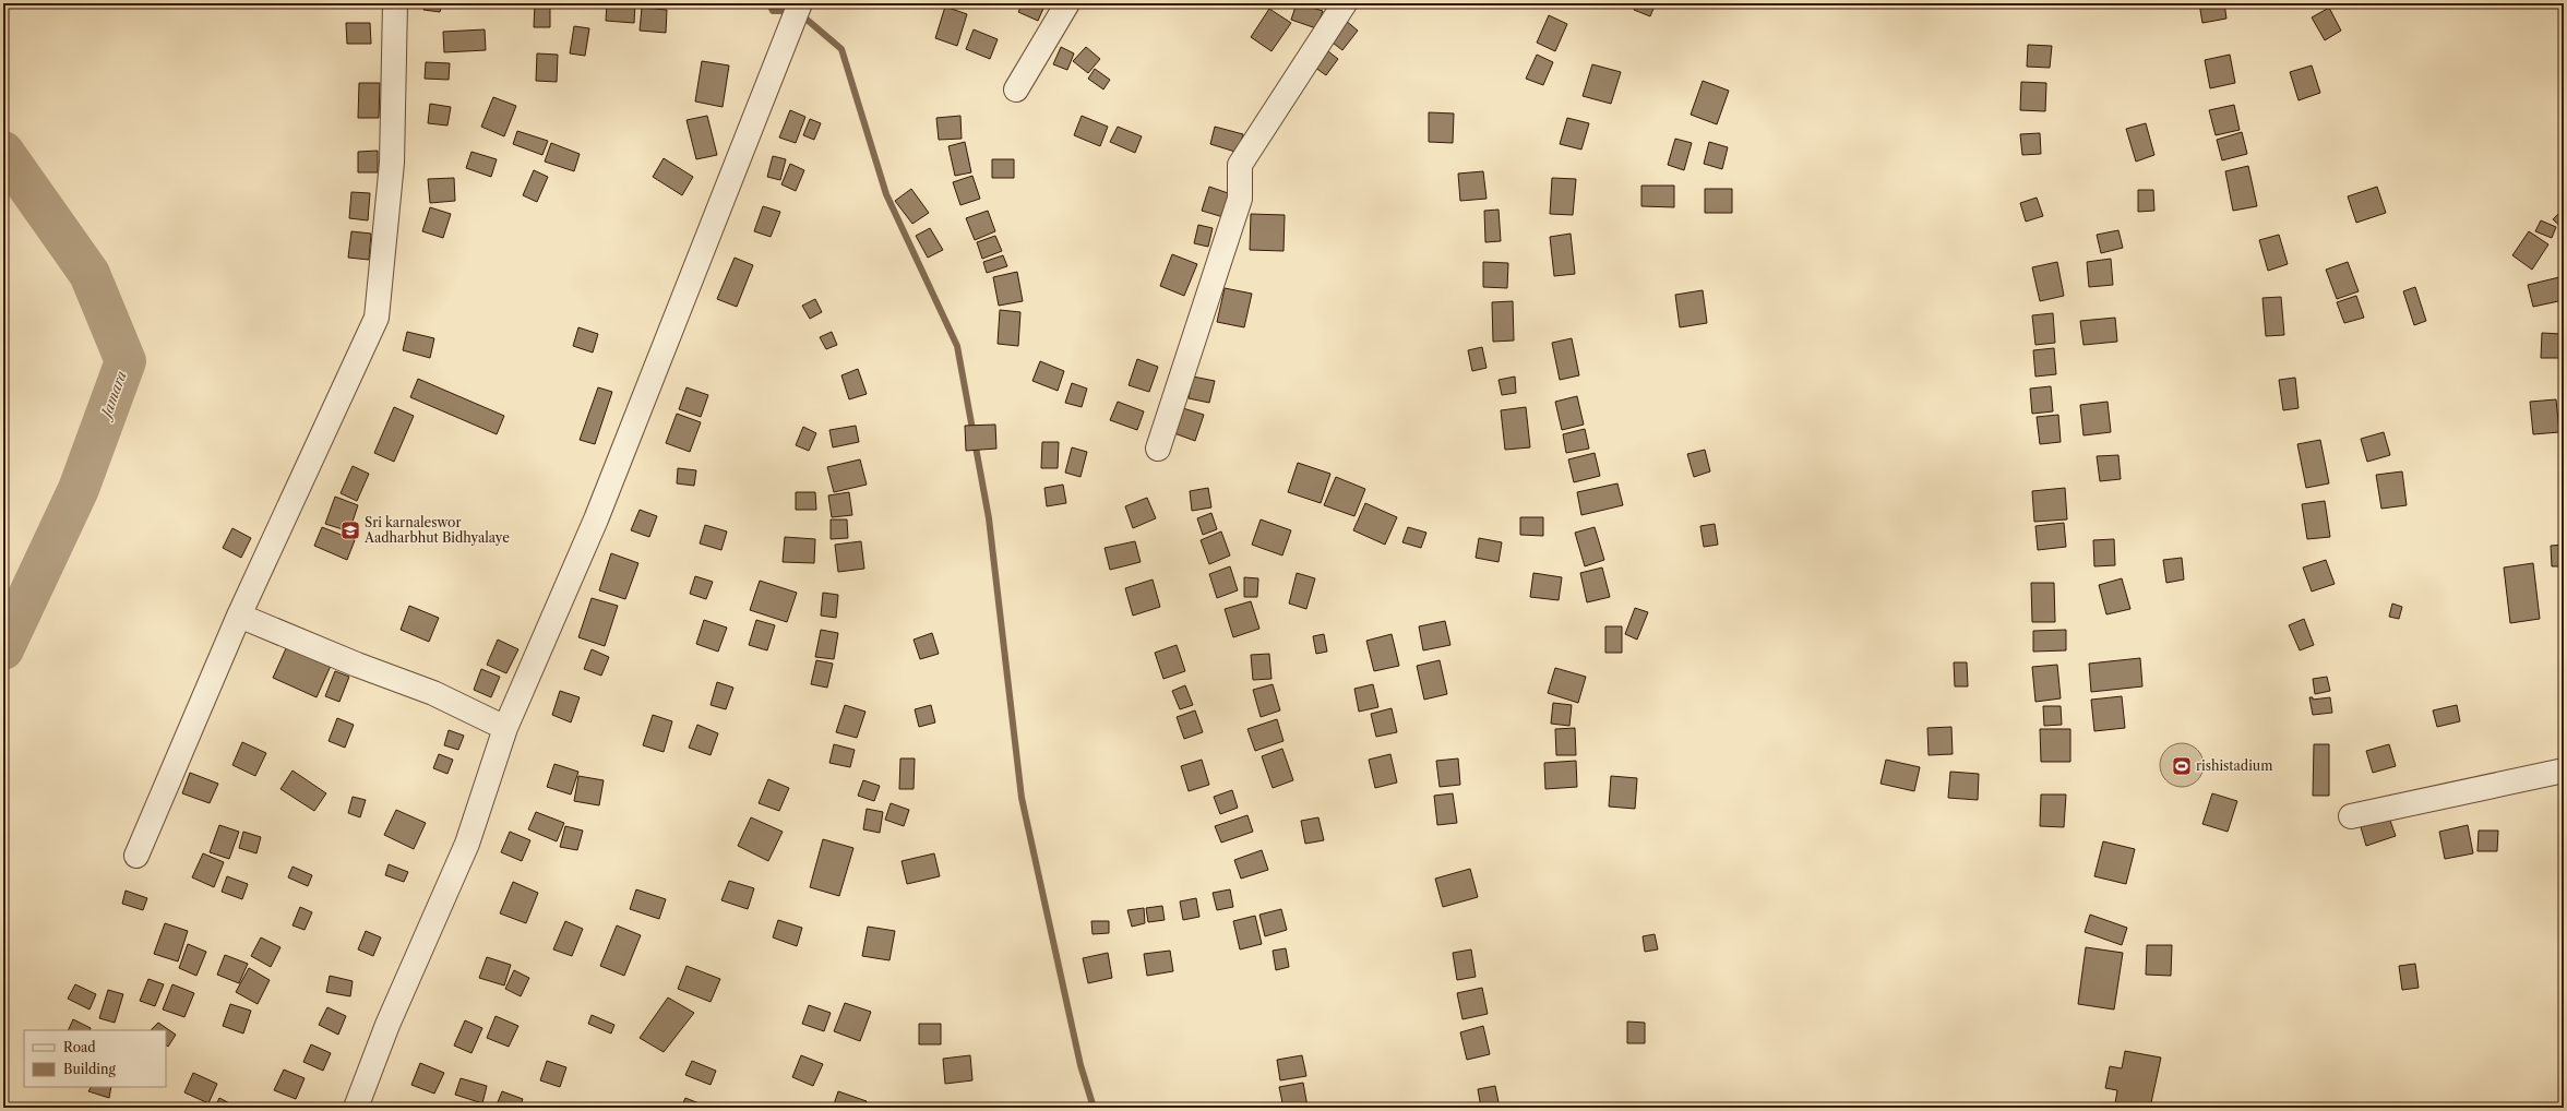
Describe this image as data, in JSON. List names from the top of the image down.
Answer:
{
  "water": ["Jamara"],
  "places": {
    "school or university": ["Sri karnaleswor Aadharbhut Bidhyalaye"],
    "sports": ["rishistadium"]
  },
  "legend": ["Road", "Building"]
}
